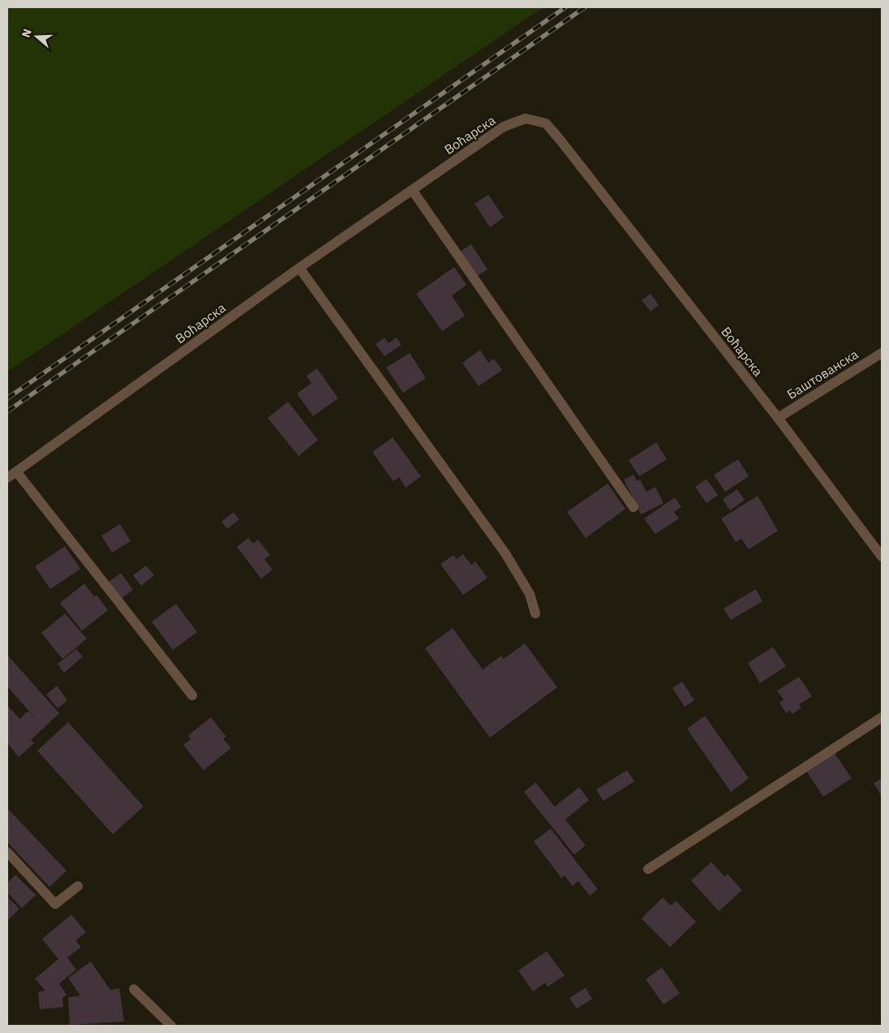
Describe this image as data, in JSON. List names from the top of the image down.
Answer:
{
  "streets": {
    "street": ["Воћарска", "Баштованска"]
  },
  "crossings": [
    ["Воћарска", "Баштованска"]
  ],
  "north": "left"
}
